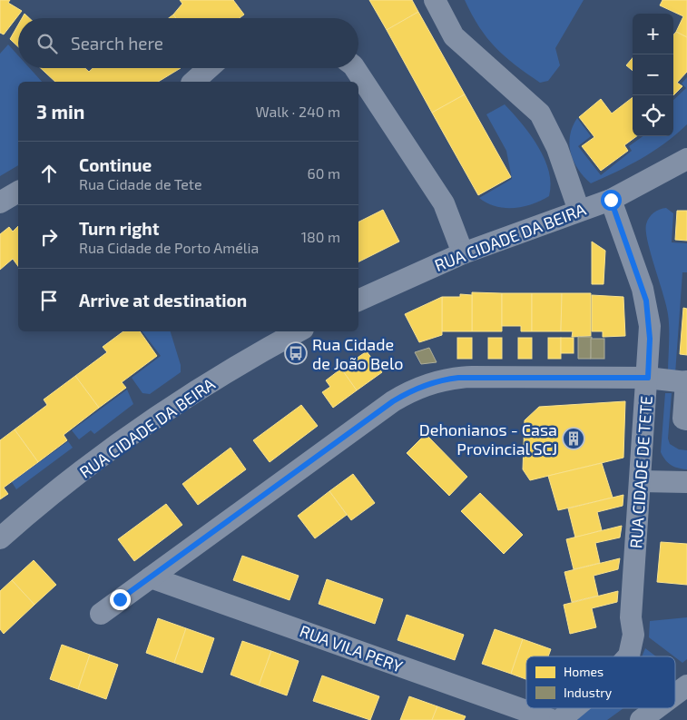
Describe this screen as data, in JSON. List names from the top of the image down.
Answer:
{
  "streets": {
    "street": ["RUA CIDADE DA BEIRA", "RUA CIDADE DE TETE", "RUA VILA PERY"]
  },
  "crossings": [
    ["RUA CIDADE DA BEIRA", "RUA CIDADE DE TETE"]
  ],
  "places": {
    "bus stop": ["Rua Cidade de João Belo"],
    "building": ["Dehonianos - Casa Provincial SCJ"]
  },
  "legend": ["Homes", "Industry"],
  "page": {
    "map_buttons": ["+", "−"],
    "search": "Search here",
    "heading": ["3 min", "Walk · 240 m"],
    "list": [
      ["Continue", "Rua Cidade de Tete", "60 m"],
      ["Turn right", "Rua Cidade de Porto Amélia", "180 m"],
      "Arrive at destination"
    ]
  }
}
